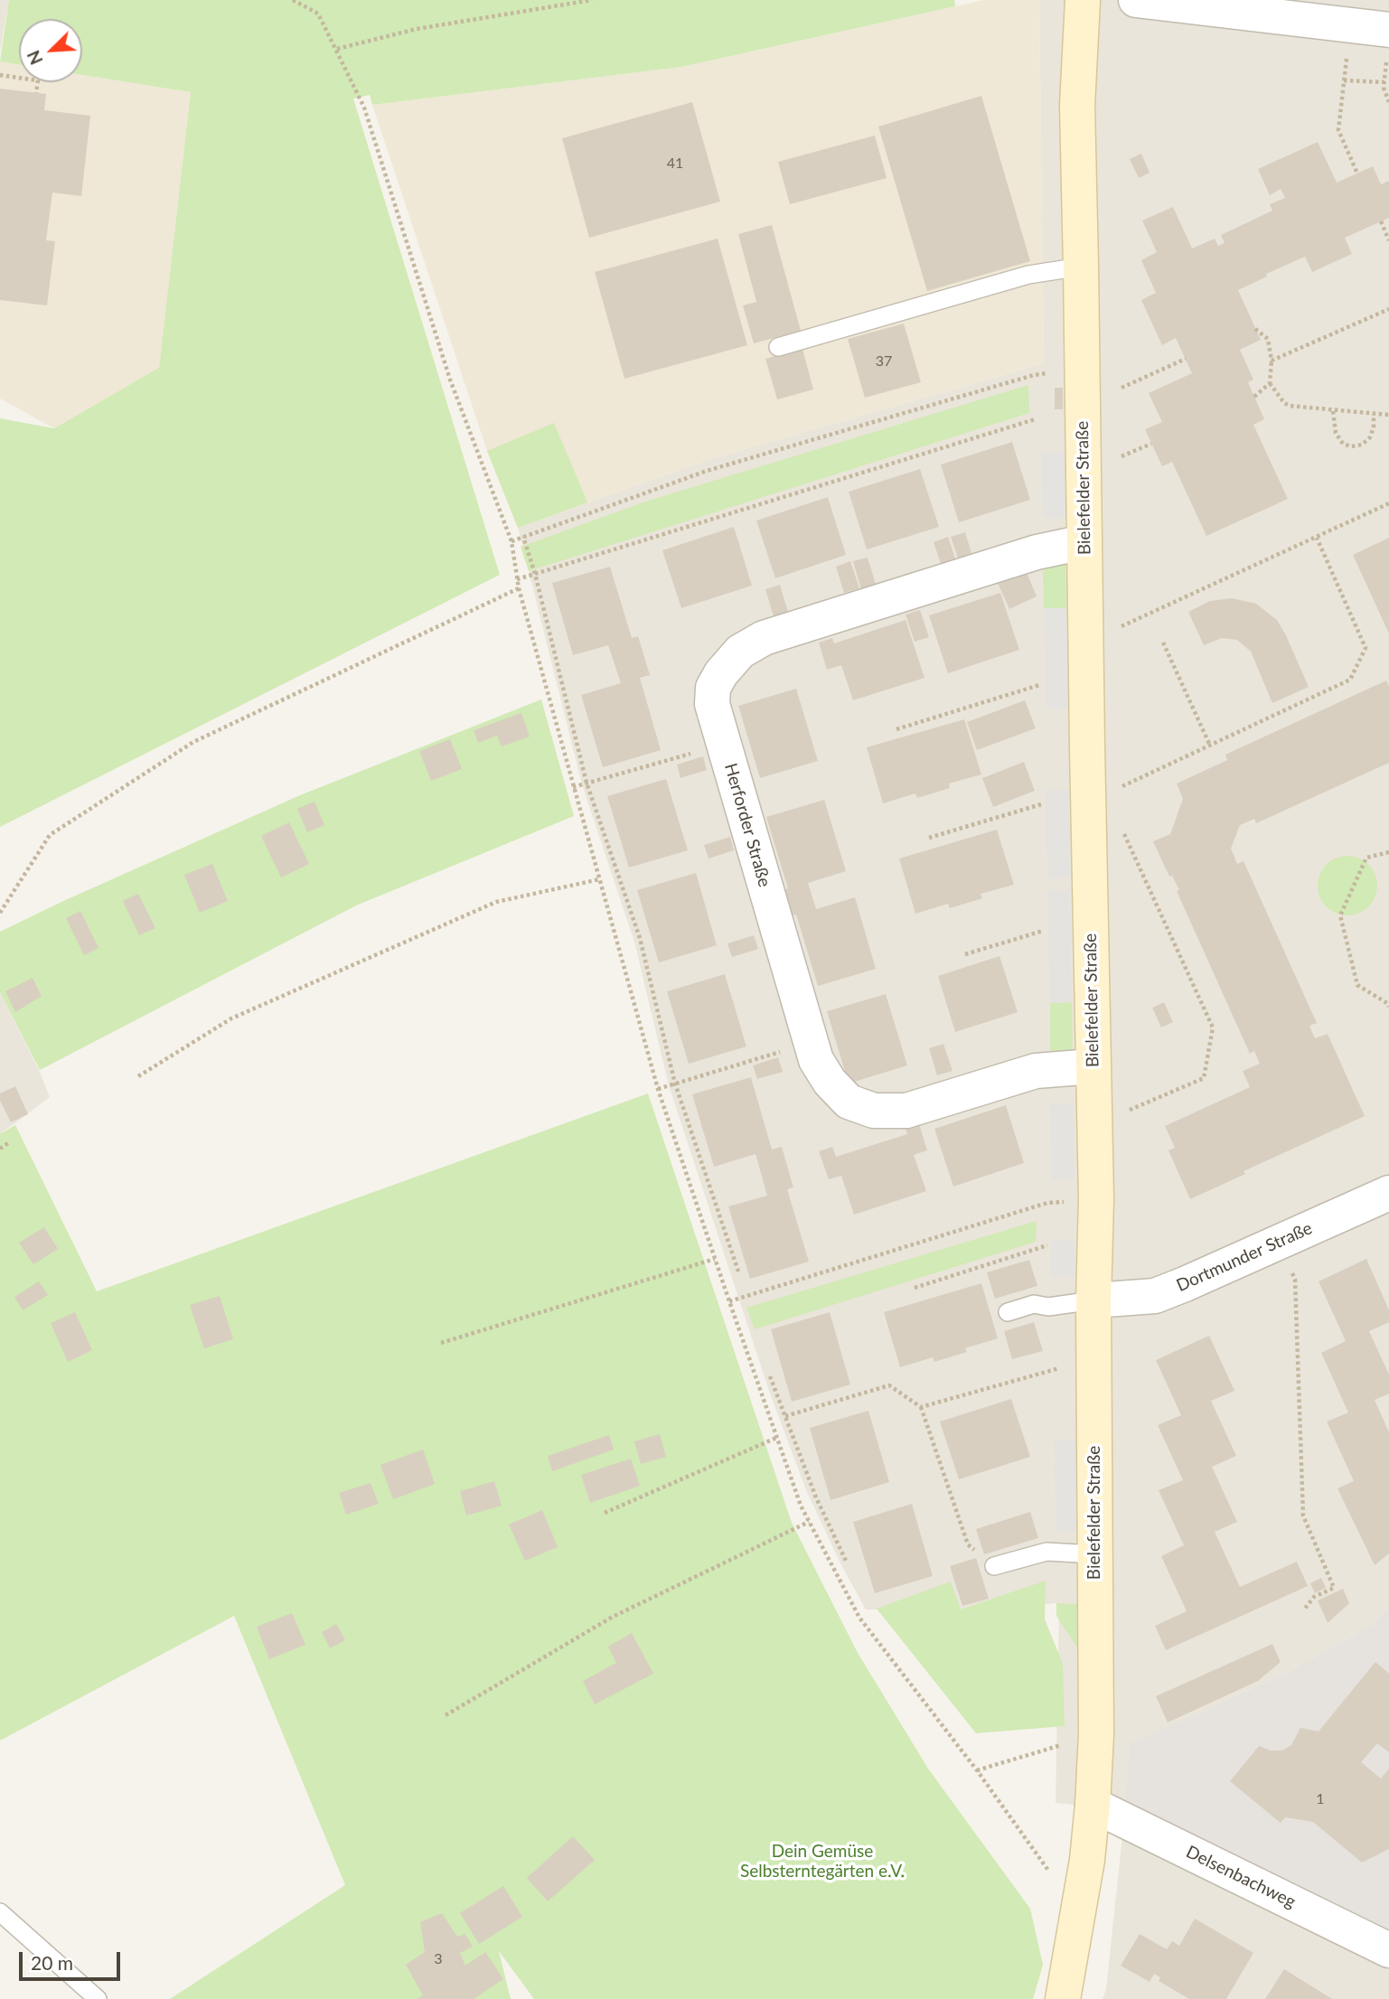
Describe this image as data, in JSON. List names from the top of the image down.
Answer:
{
  "streets": {
    "street": [
      "Bielefelder Straße",
      "Herforder Straße",
      "Dortmunder Straße",
      "Delsenbachweg"
    ]
  },
  "crossings": [
    ["Bielefelder Straße", "Herforder Straße"],
    ["Bielefelder Straße", "Dortmunder Straße"],
    ["Bielefelder Straße", "Delsenbachweg"]
  ],
  "parks": ["Dein Gemüse Selbsterntegärten e.V."],
  "house_numbers": [
    "41",
    "37",
    "1",
    "3"
  ],
  "scale_bar": "20 m",
  "north": "bottom left"
}
